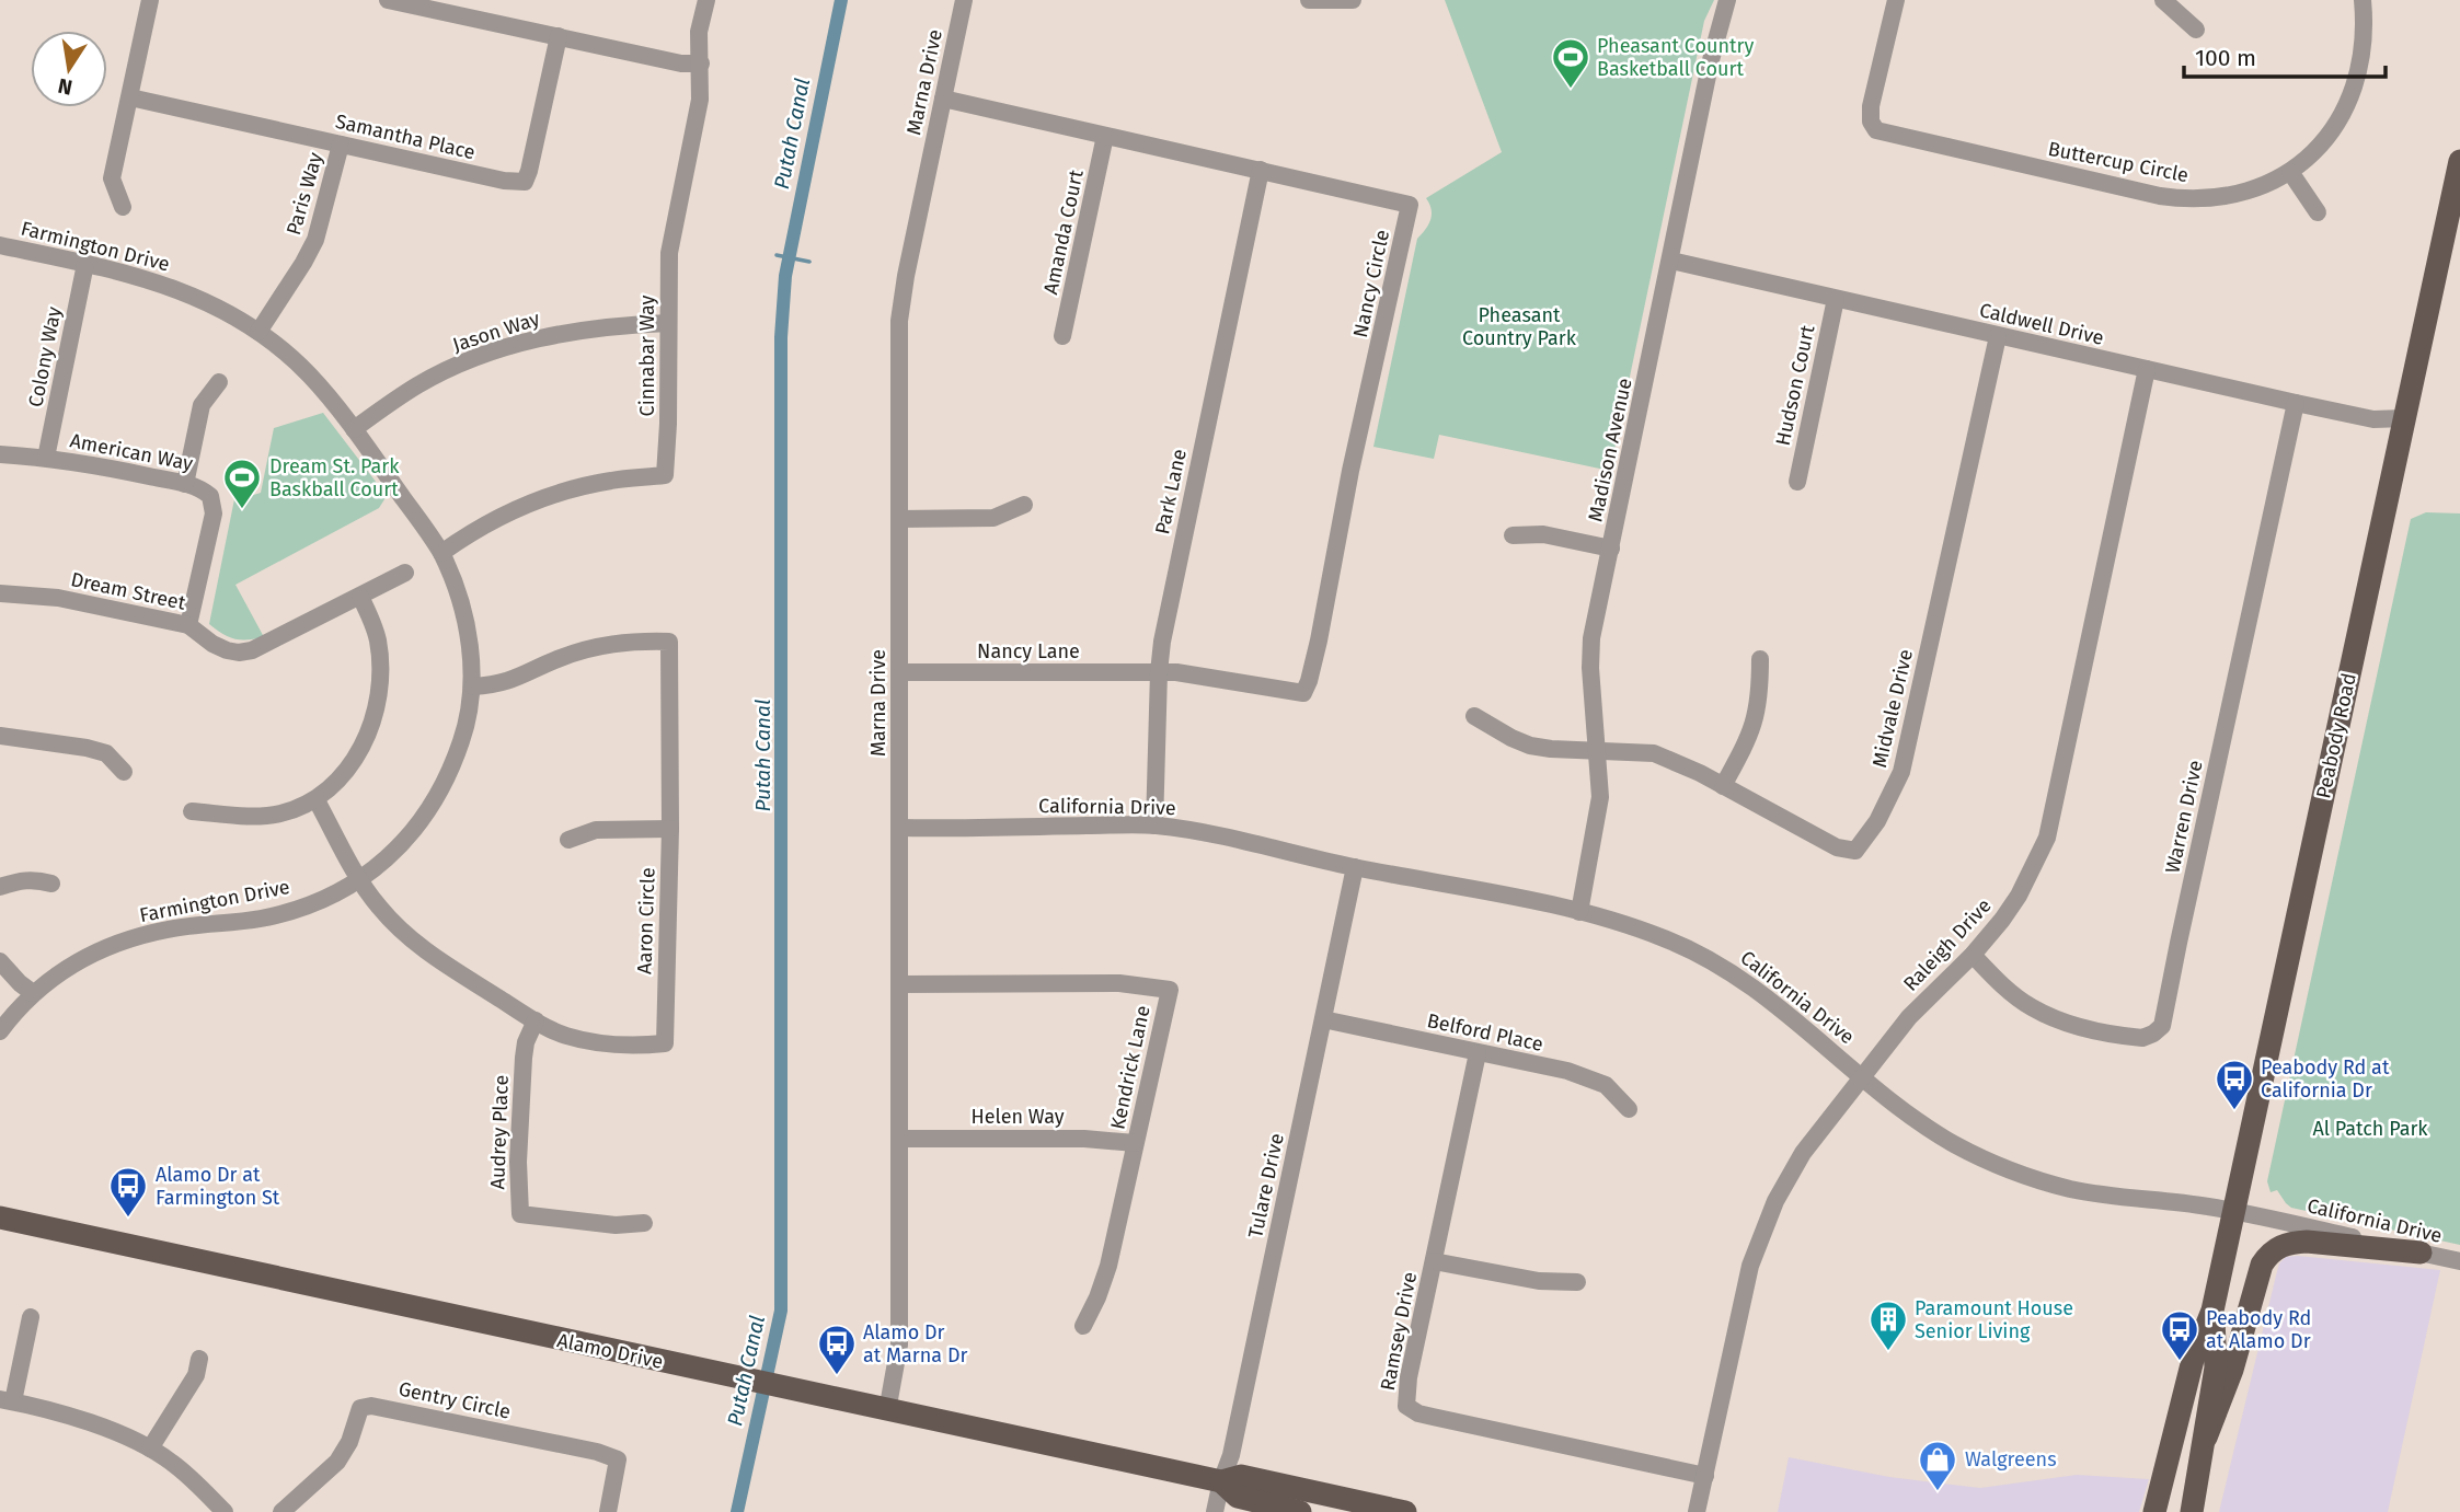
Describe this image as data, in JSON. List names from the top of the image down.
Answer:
{
  "streets": {
    "main road": ["Peabody Road", "Alamo Drive"],
    "street": [
      "Marna Drive",
      "Samantha Place",
      "Buttercup Circle",
      "Paris Way",
      "Amanda Court",
      "Farmington Drive",
      "Nancy Circle",
      "Caldwell Drive",
      "Jason Way",
      "Cinnabar Way",
      "Colony Way",
      "Hudson Court",
      "Madison Avenue",
      "American Way",
      "Park Lane",
      "Dream Street",
      "Nancy Lane",
      "Midvale Drive",
      "California Drive",
      "Warren Drive",
      "Aaron Circle",
      "Raleigh Drive",
      "Belford Place",
      "Kendrick Lane",
      "Helen Way",
      "Audrey Place",
      "Tulare Drive",
      "Ramsey Drive",
      "Gentry Circle"
    ]
  },
  "crossings": [
    ["Marna Drive", "Nancy Circle"],
    ["Marna Drive", "Nancy Lane"],
    ["Marna Drive", "California Drive"],
    ["Marna Drive", "Kendrick Lane"],
    ["Marna Drive", "Helen Way"],
    ["Marna Drive", "Alamo Drive"],
    ["Samantha Place", "Paris Way"],
    ["Paris Way", "Farmington Drive"],
    ["Amanda Court", "Nancy Circle"],
    ["Farmington Drive", "Jason Way"],
    ["Farmington Drive", "Cinnabar Way"],
    ["Farmington Drive", "Colony Way"],
    ["Farmington Drive", "Aaron Circle"],
    ["Nancy Circle", "Park Lane"],
    ["Nancy Circle", "Nancy Lane"],
    ["Caldwell Drive", "Hudson Court"],
    ["Caldwell Drive", "Madison Avenue"],
    ["Caldwell Drive", "Midvale Drive"],
    ["Caldwell Drive", "Peabody Road"],
    ["Caldwell Drive", "Warren Drive"],
    ["Caldwell Drive", "Raleigh Drive"],
    ["Jason Way", "Cinnabar Way"],
    ["Colony Way", "American Way"],
    ["Madison Avenue", "Midvale Drive"],
    ["Madison Avenue", "California Drive"],
    ["American Way", "Dream Street"],
    ["Park Lane", "Nancy Lane"],
    ["Park Lane", "California Drive"],
    ["Peabody Road", "California Drive"],
    ["California Drive", "Raleigh Drive"],
    ["California Drive", "Tulare Drive"],
    ["Warren Drive", "Raleigh Drive"],
    ["Aaron Circle", "Audrey Place"],
    ["Raleigh Drive", "Ramsey Drive"],
    ["Belford Place", "Tulare Drive"],
    ["Belford Place", "Ramsey Drive"],
    ["Kendrick Lane", "Helen Way"],
    ["Tulare Drive", "Alamo Drive"]
  ],
  "water": ["Putah Canal"],
  "parks": ["Pheasant Country Park", "Al Patch Park"],
  "places": {
    "sports": ["Pheasant Country Basketball Court", "Dream St. Park Baskball Court"],
    "bus stop": [
      "Peabody Rd at California Dr",
      "Alamo Dr at Farmington St",
      "Peabody Rd at Alamo Dr",
      "Alamo Dr at Marna Dr"
    ],
    "building": ["Paramount House Senior Living"],
    "shop": ["Walgreens"]
  },
  "scale_bar": "100 m",
  "north": "bottom"
}
